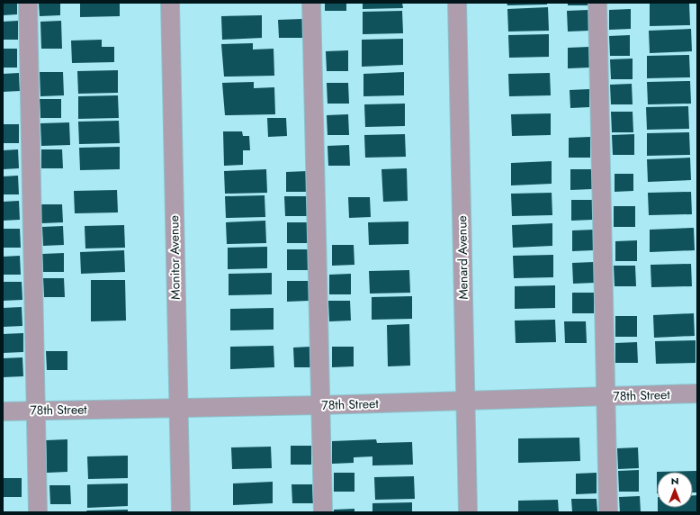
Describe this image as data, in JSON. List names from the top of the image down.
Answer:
{
  "streets": {
    "street": ["Monitor Avenue", "Menard Avenue", "78th Street"]
  },
  "crossings": [
    ["Monitor Avenue", "78th Street"],
    ["Menard Avenue", "78th Street"]
  ],
  "north": "top"
}
